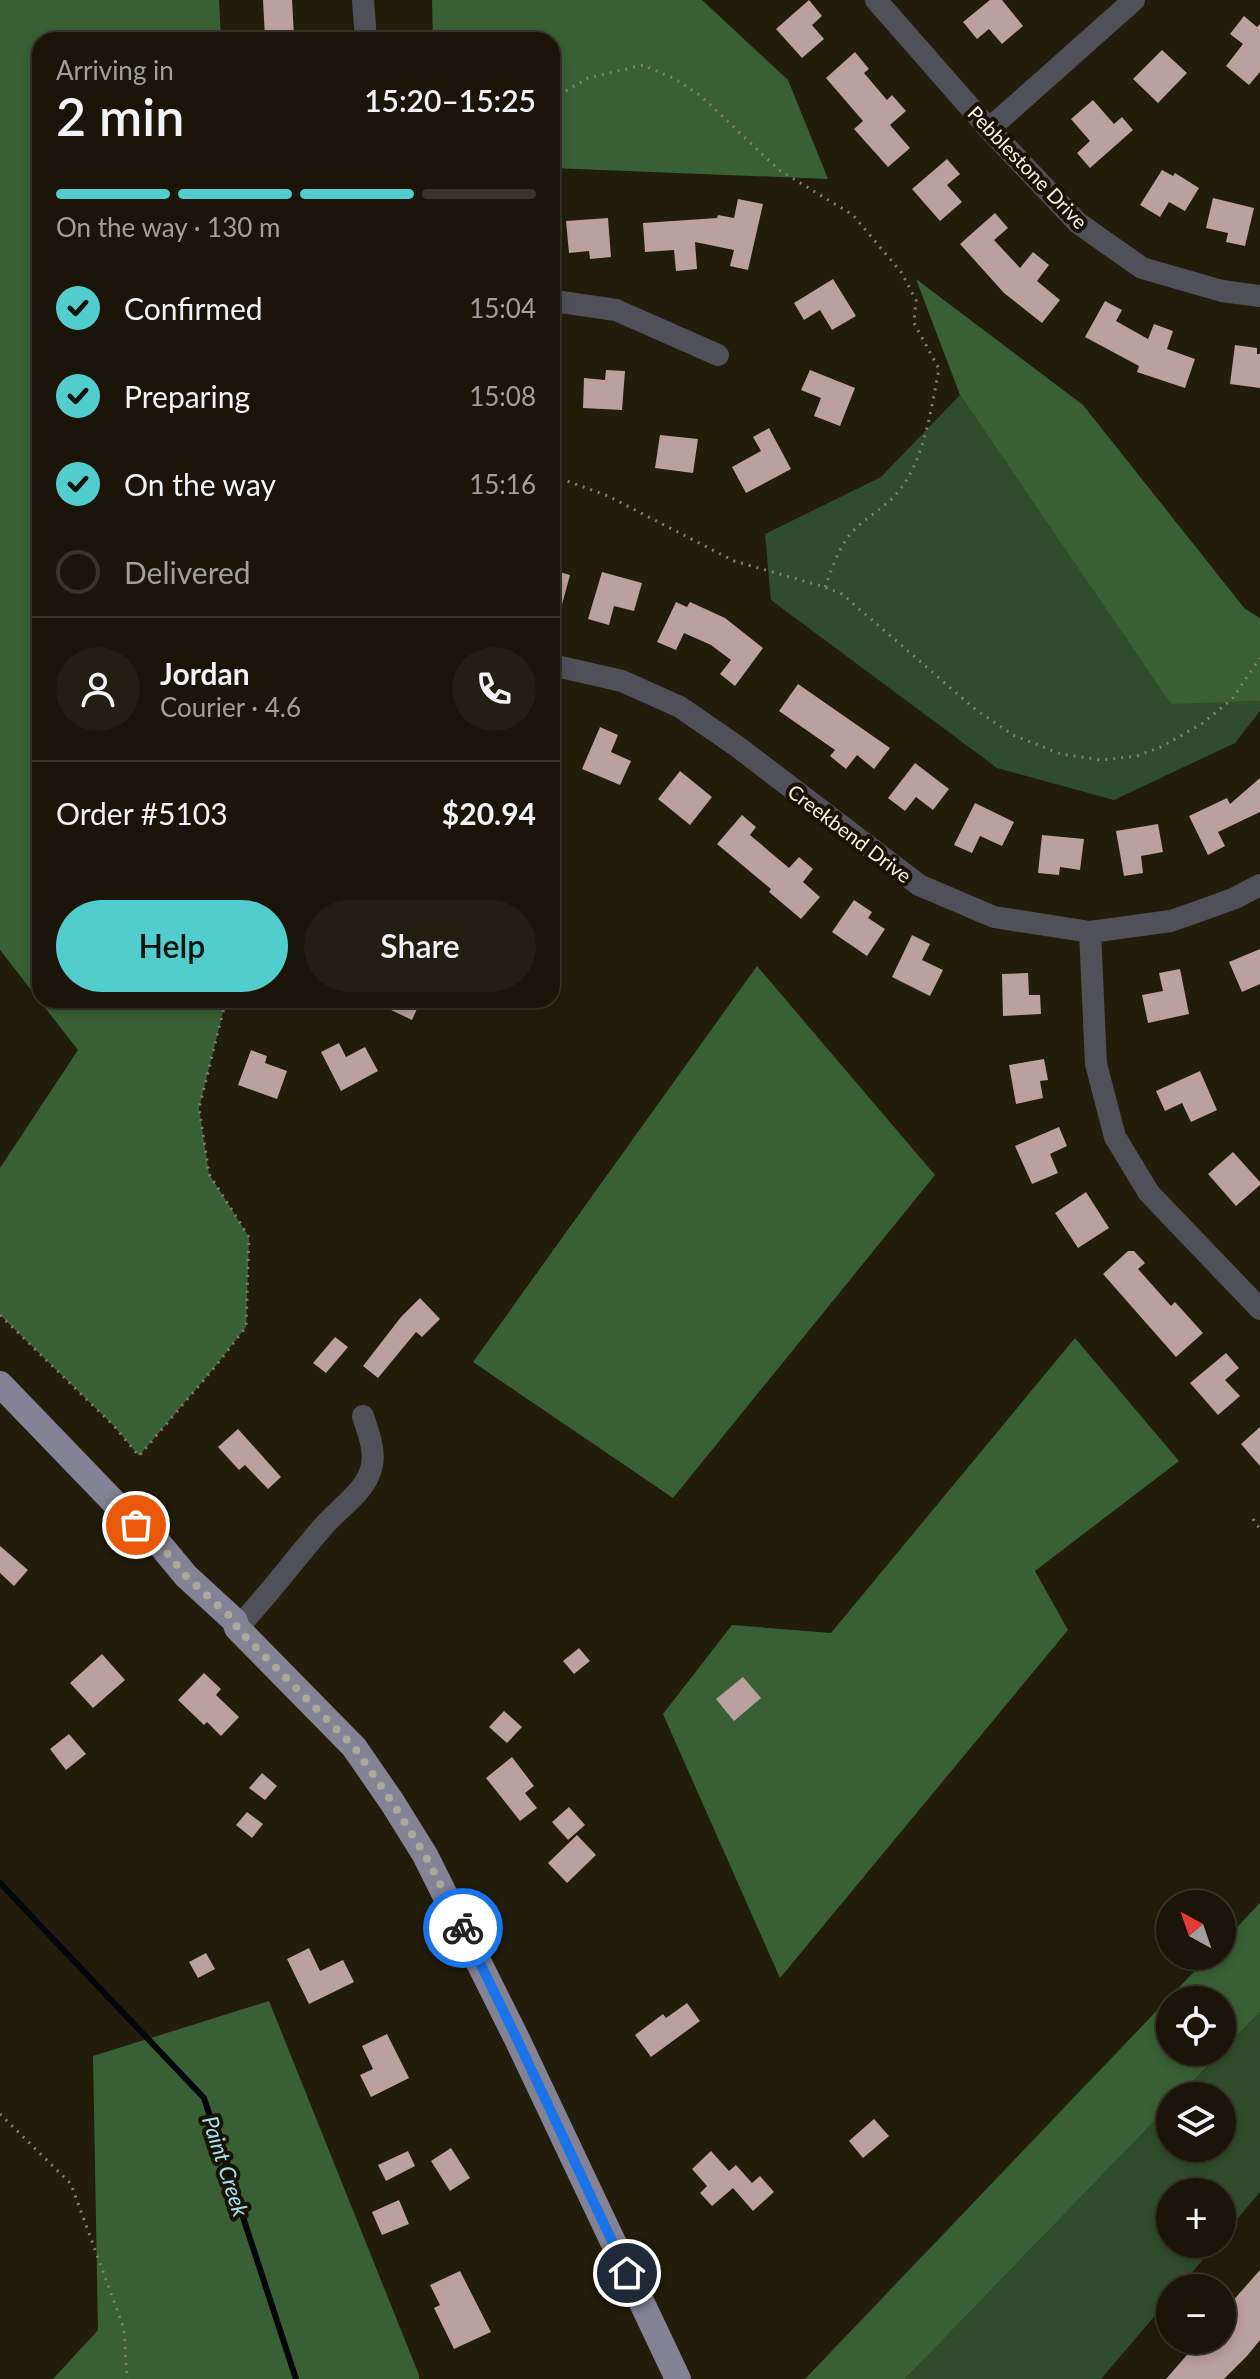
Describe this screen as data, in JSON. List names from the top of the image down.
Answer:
{
  "streets": {
    "street": ["Pebblestone Drive", "Creekbend Drive"]
  },
  "water": ["Paint Creek"],
  "north": "top left",
  "page": {
    "heading": ["2 min", "Arriving in", "15:20–15:25"],
    "panel": [
      "Jordan",
      "Courier · 4.6",
      "Order #5103",
      "$20.94"
    ],
    "bar": "On the way · 130 m",
    "list": [
      ["Confirmed", "15:04"],
      ["Preparing", "15:08"],
      ["On the way", "15:16"],
      "Delivered"
    ],
    "buttons": ["Help", "Share"],
    "map_buttons": ["+", "−"]
  }
}
